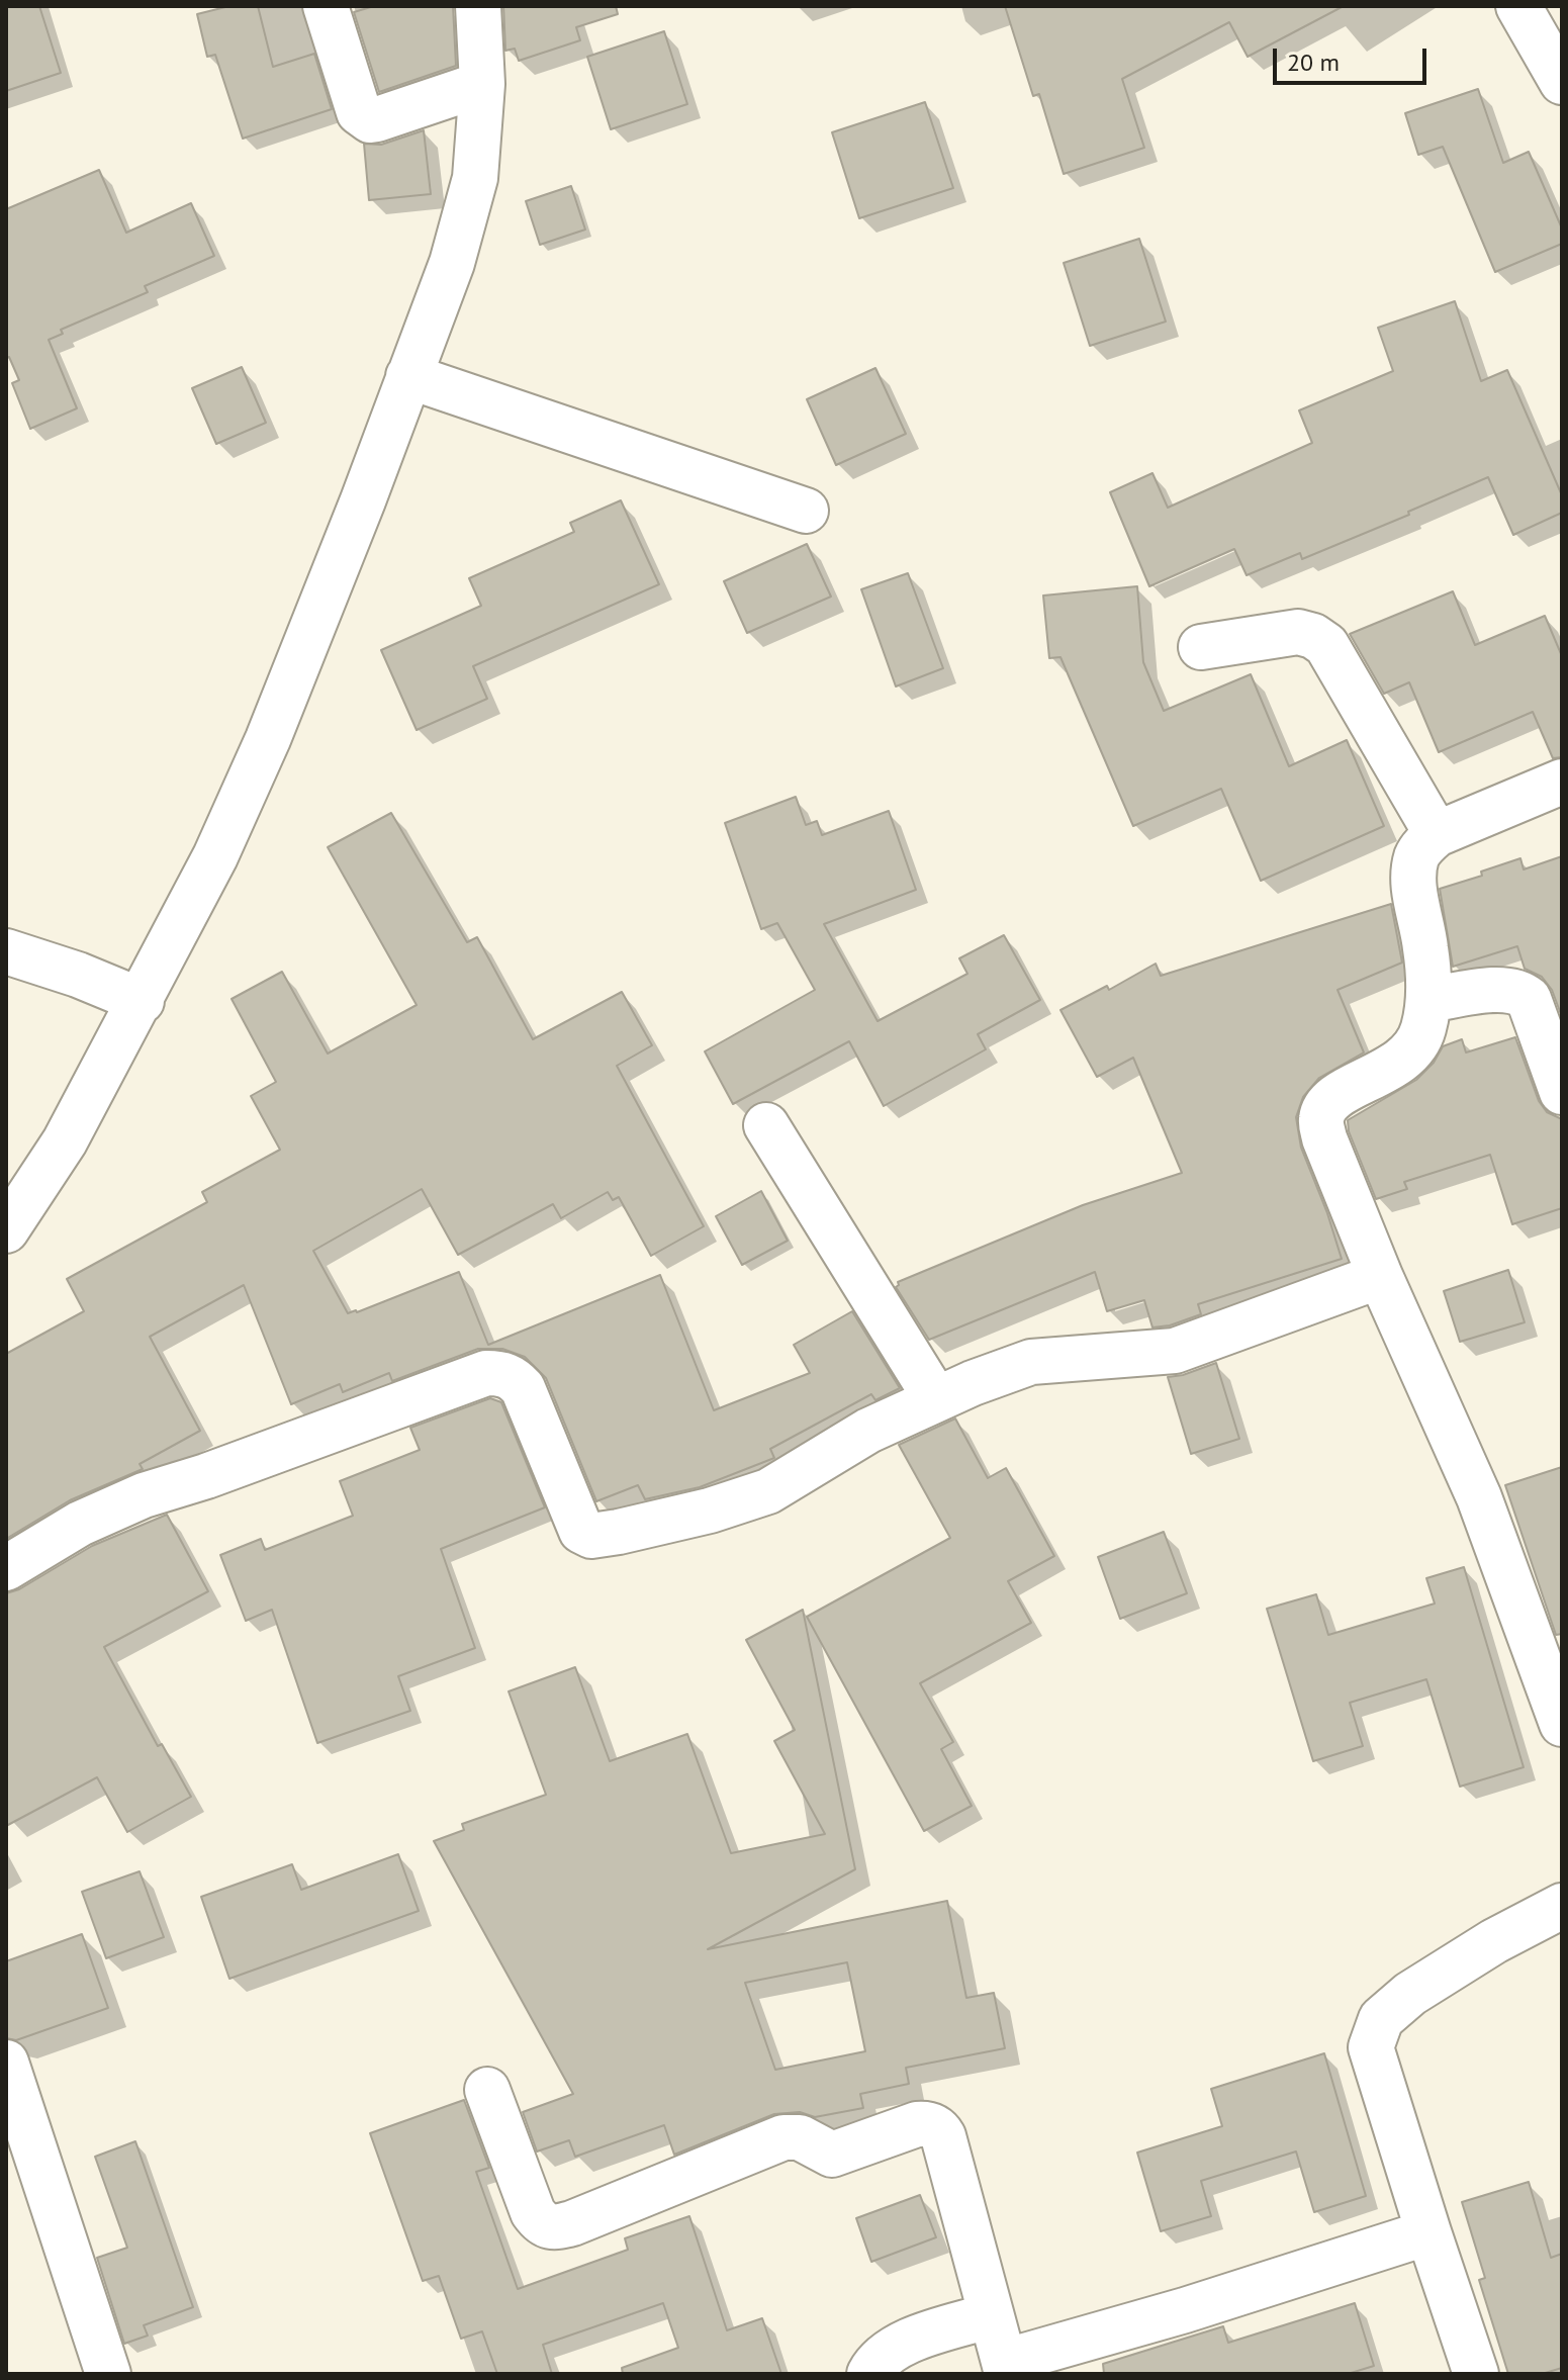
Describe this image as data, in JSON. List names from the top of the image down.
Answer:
{
  "scale_bar": "20 m"
}
